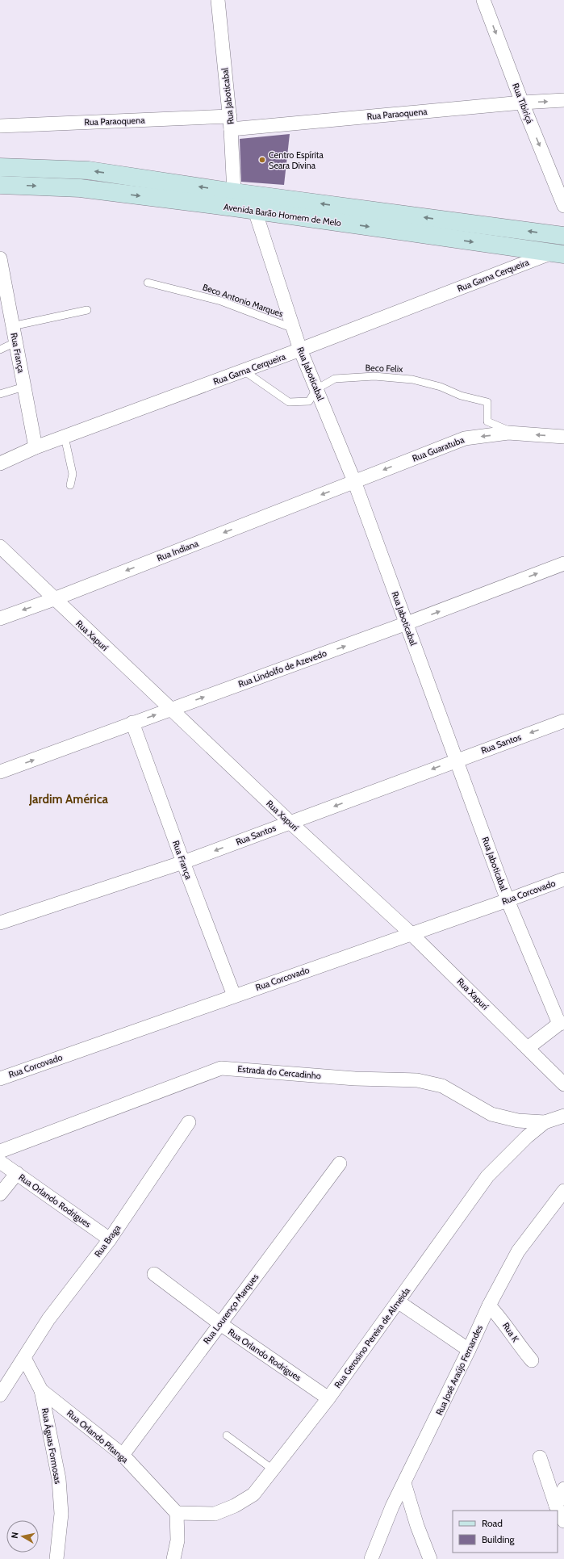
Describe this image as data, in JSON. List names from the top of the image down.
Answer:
{
  "streets": {
    "main road": ["Avenida Barão Homem de Melo"],
    "street": [
      "Rua Jaboticabal",
      "Rua Tibiriçá",
      "Rua Paraoquena",
      "Rua Gama Cerqueira",
      "Rua França",
      "Rua Guaratuba",
      "Rua Indiana",
      "Rua Xapurí",
      "Rua Lindolfo de Azevedo",
      "Rua Santos",
      "Rua Corcovado",
      "Estrada do Cercadinho",
      "Rua Orlando Rodrigues",
      "Rua Braga",
      "Rua Lourenço Marques",
      "Rua K",
      "Rua Gerosino Pereira de Almeida",
      "Rua José Araújo Fernandes",
      "Rua Orlando Pitanga",
      "Rua Águas Formosas"
    ],
    "lane": ["Beco Antonio Marques", "Beco Felix"]
  },
  "crossings": [
    ["Rua Jaboticabal", "Rua Paraoquena"],
    ["Rua Jaboticabal", "Avenida Barão Homem de Melo"],
    ["Rua Jaboticabal", "Rua Gama Cerqueira"],
    ["Rua Jaboticabal", "Beco Antonio Marques"],
    ["Rua Jaboticabal", "Beco Felix"],
    ["Rua Jaboticabal", "Rua Guaratuba"],
    ["Rua Jaboticabal", "Rua Indiana"],
    ["Rua Jaboticabal", "Rua Lindolfo de Azevedo"],
    ["Rua Jaboticabal", "Rua Santos"],
    ["Rua Jaboticabal", "Rua Corcovado"],
    ["Rua Tibiriçá", "Rua Paraoquena"],
    ["Avenida Barão Homem de Melo", "Rua Gama Cerqueira"],
    ["Rua Gama Cerqueira", "Rua França"],
    ["Rua Gama Cerqueira", "Beco Felix"],
    ["Rua França", "Rua Lindolfo de Azevedo"],
    ["Rua França", "Rua Santos"],
    ["Rua França", "Rua Corcovado"],
    ["Beco Felix", "Rua Guaratuba"],
    ["Rua Guaratuba", "Rua Indiana"],
    ["Rua Indiana", "Rua Xapurí"],
    ["Rua Xapurí", "Rua Lindolfo de Azevedo"],
    ["Rua Xapurí", "Rua Santos"],
    ["Rua Xapurí", "Rua Corcovado"],
    ["Estrada do Cercadinho", "Rua Gerosino Pereira de Almeida"],
    ["Rua Orlando Rodrigues", "Rua Braga"],
    ["Rua Orlando Rodrigues", "Rua Lourenço Marques"],
    ["Rua Orlando Rodrigues", "Rua Gerosino Pereira de Almeida"],
    ["Rua Braga", "Rua Orlando Pitanga"],
    ["Rua Lourenço Marques", "Rua Orlando Pitanga"],
    ["Rua K", "Rua José Araújo Fernandes"],
    ["Rua Gerosino Pereira de Almeida", "Rua Orlando Pitanga"],
    ["Rua Orlando Pitanga", "Rua Águas Formosas"]
  ],
  "one_way": [
    "Rua Tibiriçá",
    "Rua Guaratuba",
    "Rua Indiana",
    "Rua Lindolfo de Azevedo",
    "Rua Santos"
  ],
  "districts": ["Jardim América"],
  "places": ["Centro Espírita Seara Divina"],
  "legend": ["Road", "Building"],
  "north": "left"
}
